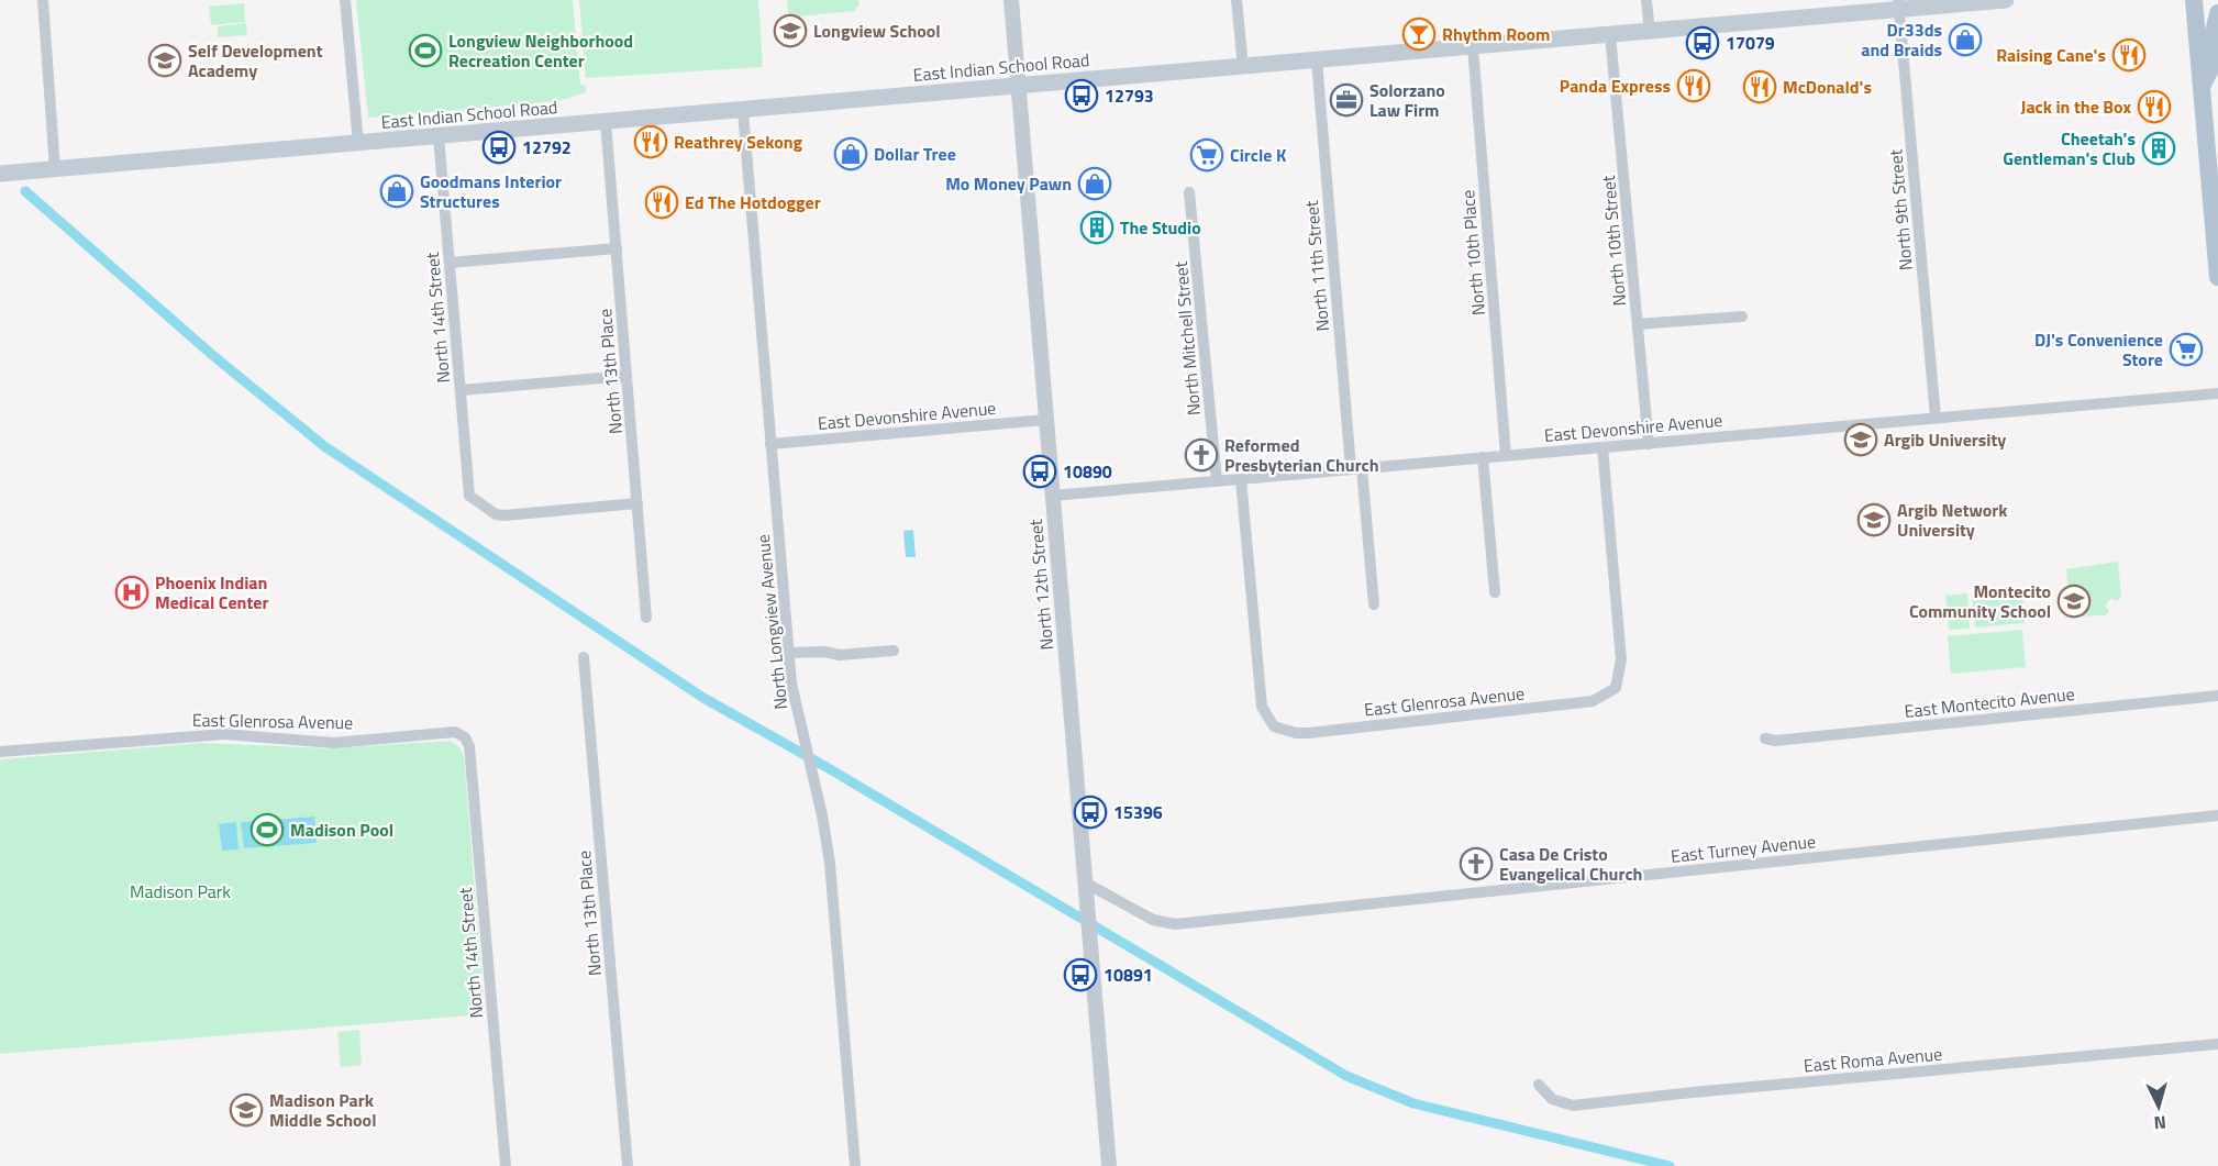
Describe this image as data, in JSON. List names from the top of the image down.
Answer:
{
  "streets": {
    "main road": ["East Indian School Road"],
    "street": [
      "North 9th Street",
      "North 10th Street",
      "North 10th Place",
      "North 11th Street",
      "North 14th Street",
      "North Mitchell Street",
      "North 13th Place",
      "East Devonshire Avenue",
      "North 12th Street",
      "North Longview Avenue",
      "East Glenrosa Avenue",
      "East Montecito Avenue",
      "East Turney Avenue",
      "East Roma Avenue"
    ]
  },
  "crossings": [
    ["East Indian School Road", "North 9th Street"],
    ["East Indian School Road", "North 10th Street"],
    ["East Indian School Road", "North 10th Place"],
    ["East Indian School Road", "North 11th Street"],
    ["East Indian School Road", "North 14th Street"],
    ["East Indian School Road", "North 13th Place"],
    ["East Indian School Road", "North 12th Street"],
    ["East Indian School Road", "North Longview Avenue"],
    ["North 9th Street", "East Devonshire Avenue"],
    ["North 10th Street", "East Devonshire Avenue"],
    ["North 10th Place", "East Devonshire Avenue"],
    ["North 11th Street", "East Devonshire Avenue"],
    ["North 14th Street", "North 13th Place"],
    ["North 14th Street", "East Glenrosa Avenue"],
    ["North Mitchell Street", "East Devonshire Avenue"],
    ["East Devonshire Avenue", "North 12th Street"],
    ["East Devonshire Avenue", "North Longview Avenue"],
    ["East Devonshire Avenue", "East Glenrosa Avenue"],
    ["North 12th Street", "East Turney Avenue"]
  ],
  "parks": ["Madison Park"],
  "places": {
    "school or university": [
      "Longview School",
      "Self Development Academy",
      "Argib University",
      "Argib Network University",
      "Montecito Community School",
      "Madison Park Middle School"
    ],
    "bar": ["Rhythm Room"],
    "shop": [
      "Dr33ds and Braids",
      "Dollar Tree",
      "Mo Money Pawn",
      "Goodmans Interior Structures"
    ],
    "bus stop": [
      "17079",
      "12793",
      "12792",
      "10890",
      "15396",
      "10891"
    ],
    "sports": ["Longview Neighborhood Recreation Center", "Madison Pool"],
    "restaurant": [
      "Raising Cane's",
      "Panda Express",
      "McDonald's",
      "Jack in the Box",
      "Reathrey Sekong",
      "Ed The Hotdogger"
    ],
    "office": ["Solorzano Law Firm"],
    "building": ["Cheetah's Gentleman's Club", "The Studio"],
    "supermarket": ["Circle K", "DJ's Convenience Store"],
    "church": ["Reformed Presbyterian Church", "Casa De Cristo Evangelical Church"],
    "hospital": ["Phoenix Indian Medical Center"]
  },
  "north": "bottom"
}
